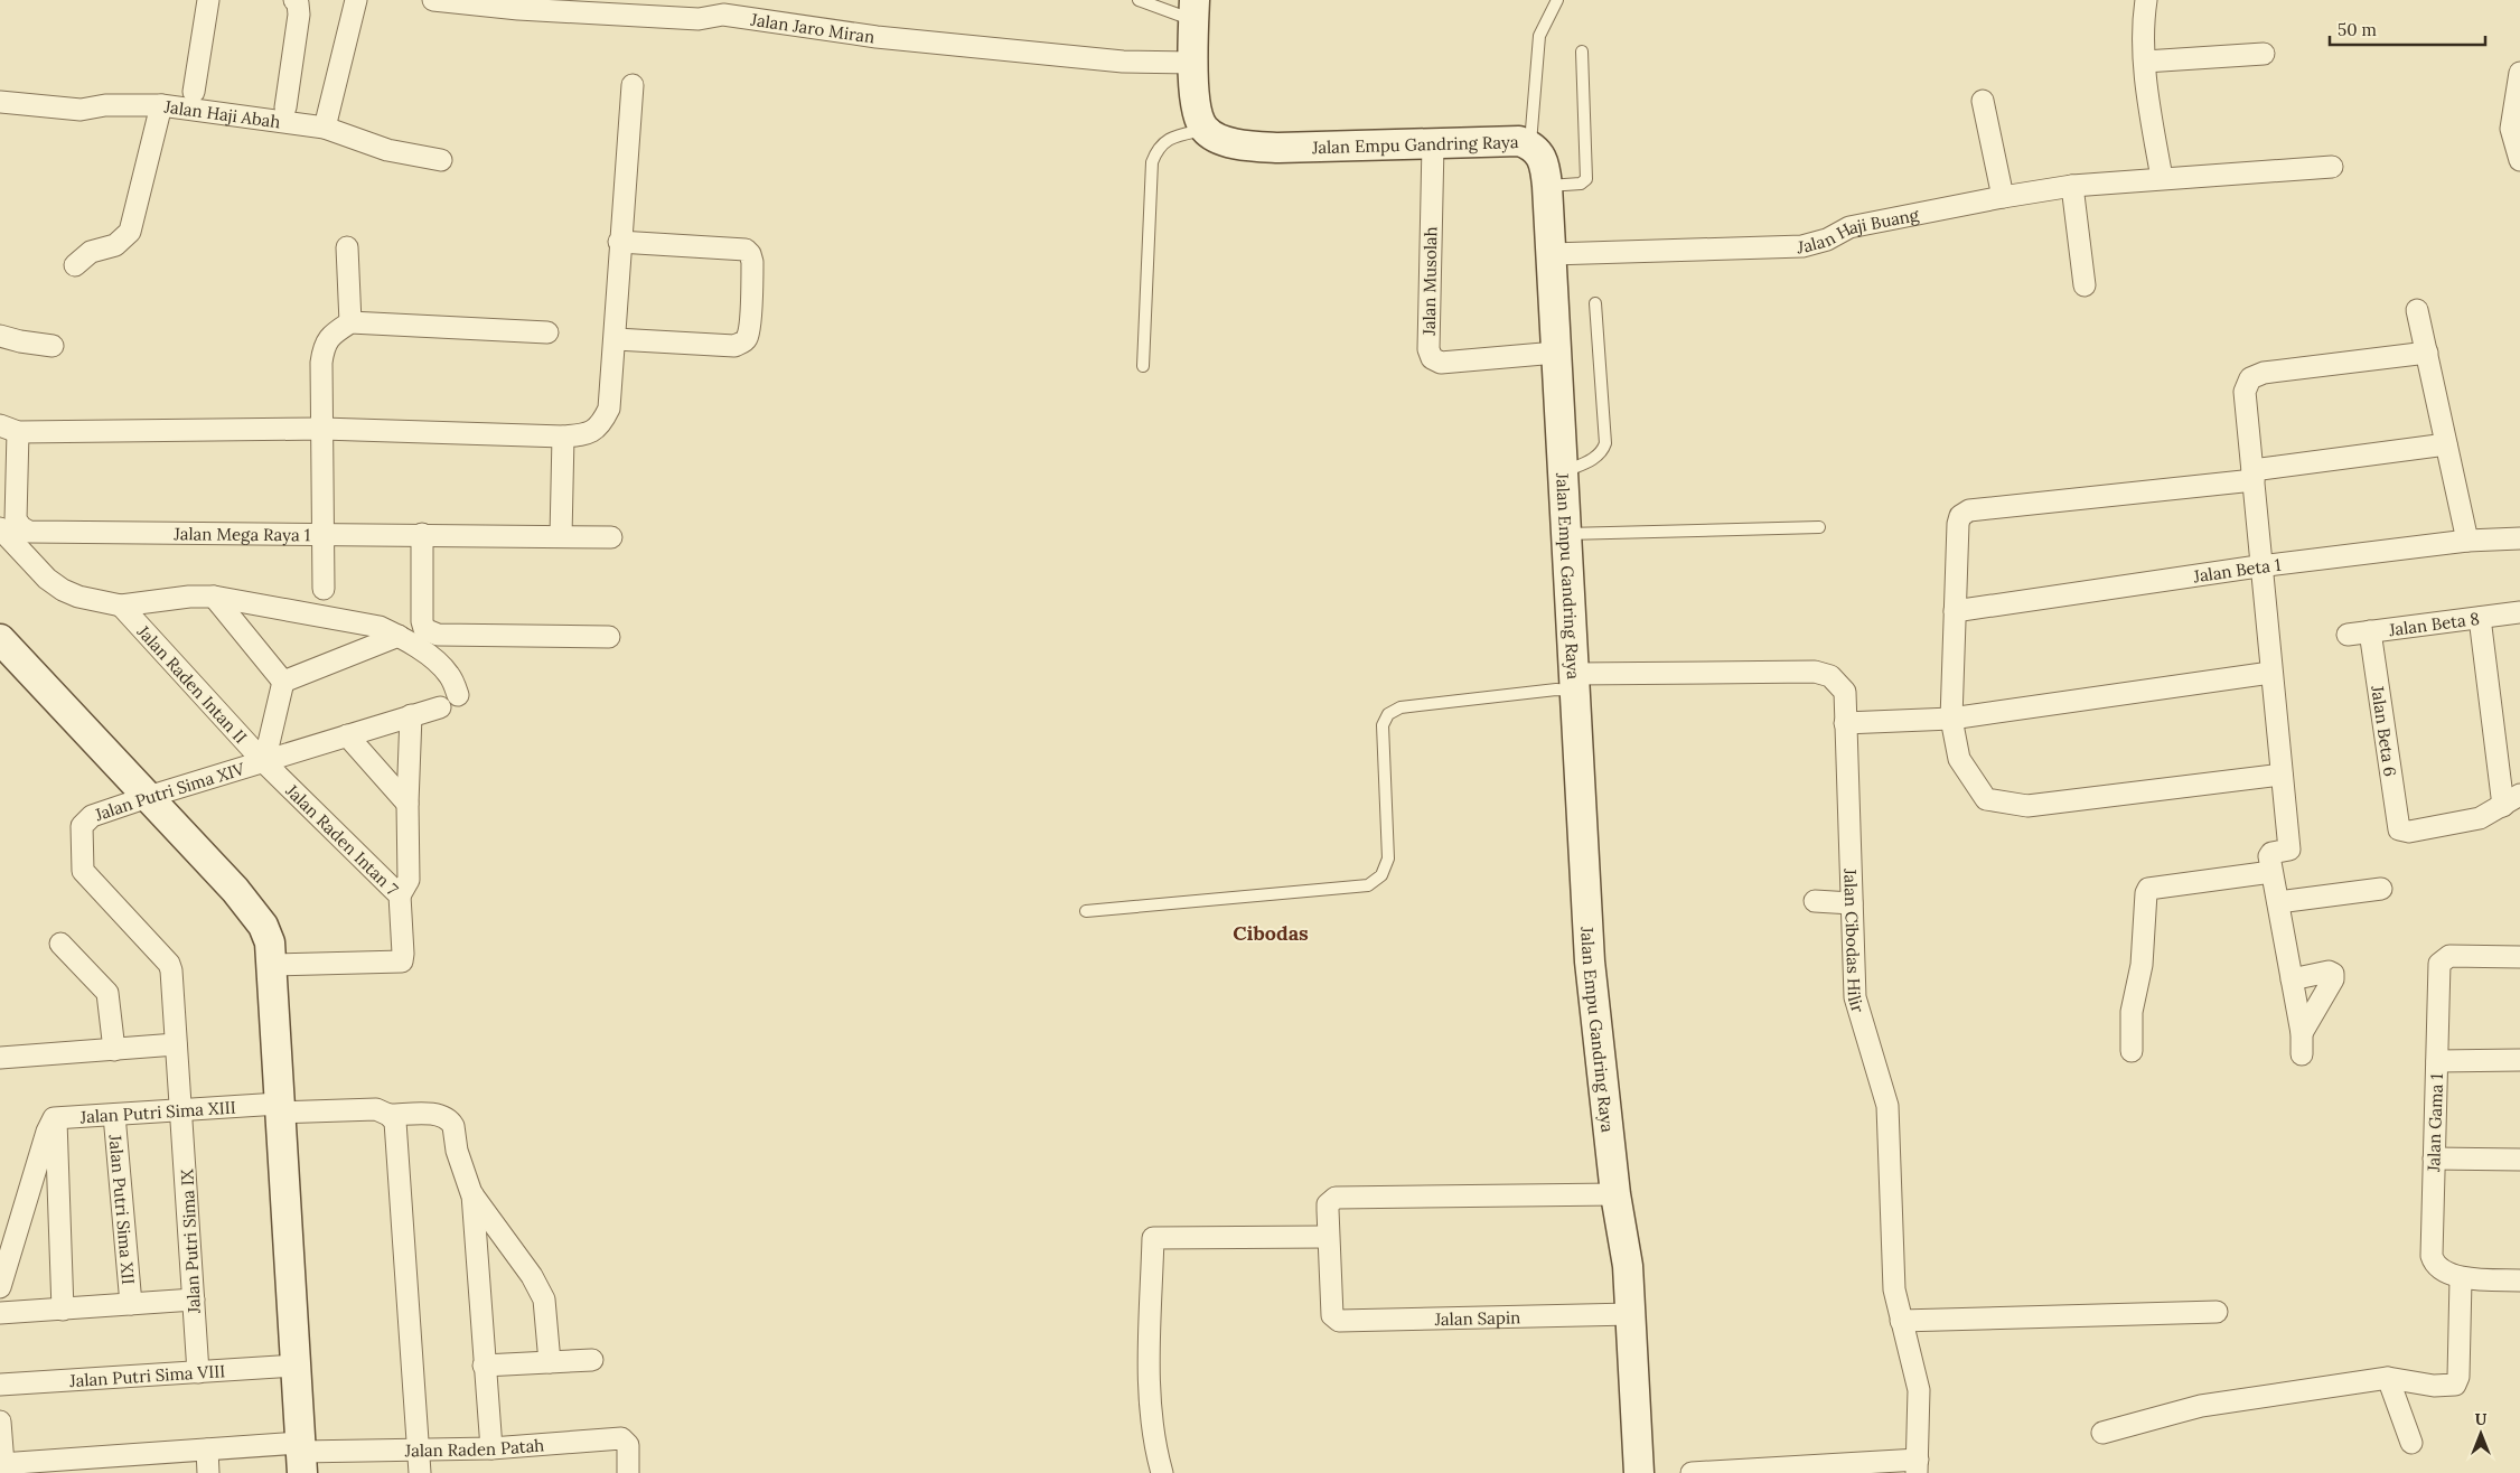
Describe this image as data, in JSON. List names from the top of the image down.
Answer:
{
  "streets": {
    "street": [
      "Jalan Jaro Miran",
      "Jalan Haji Abah",
      "Jalan Empu Gandring Raya",
      "Jalan Haji Buang",
      "Jalan Musolah",
      "Jalan Mega Raya 1",
      "Jalan Beta 1",
      "Jalan Beta 8",
      "Jalan Raden Intan II",
      "Jalan Beta 6",
      "Jalan Putri Sima XIV",
      "Jalan Raden Intan 7",
      "Jalan Cibodas Hilir",
      "Jalan Putri Sima XIII",
      "Jalan Gama 1",
      "Jalan Putri Sima XII",
      "Jalan Putri Sima IX",
      "Jalan Sapin",
      "Jalan Putri Sima VIII",
      "Jalan Raden Patah"
    ]
  },
  "crossings": [
    ["Jalan Empu Gandring Raya", "Jalan Haji Buang"],
    ["Jalan Empu Gandring Raya", "Jalan Musolah"],
    ["Jalan Empu Gandring Raya", "Jalan Cibodas Hilir"],
    ["Jalan Empu Gandring Raya", "Jalan Sapin"],
    ["Jalan Beta 8", "Jalan Beta 6"],
    ["Jalan Raden Intan II", "Jalan Putri Sima XIV"],
    ["Jalan Raden Intan II", "Jalan Raden Intan 7"],
    ["Jalan Putri Sima XIV", "Jalan Raden Intan 7"],
    ["Jalan Putri Sima XIV", "Jalan Putri Sima XIII"],
    ["Jalan Putri Sima XIV", "Jalan Putri Sima IX"],
    ["Jalan Putri Sima XIII", "Jalan Putri Sima XII"],
    ["Jalan Putri Sima XIII", "Jalan Putri Sima IX"],
    ["Jalan Putri Sima IX", "Jalan Putri Sima VIII"]
  ],
  "districts": ["Cibodas"],
  "scale_bar": "50 m",
  "north": "top"
}
